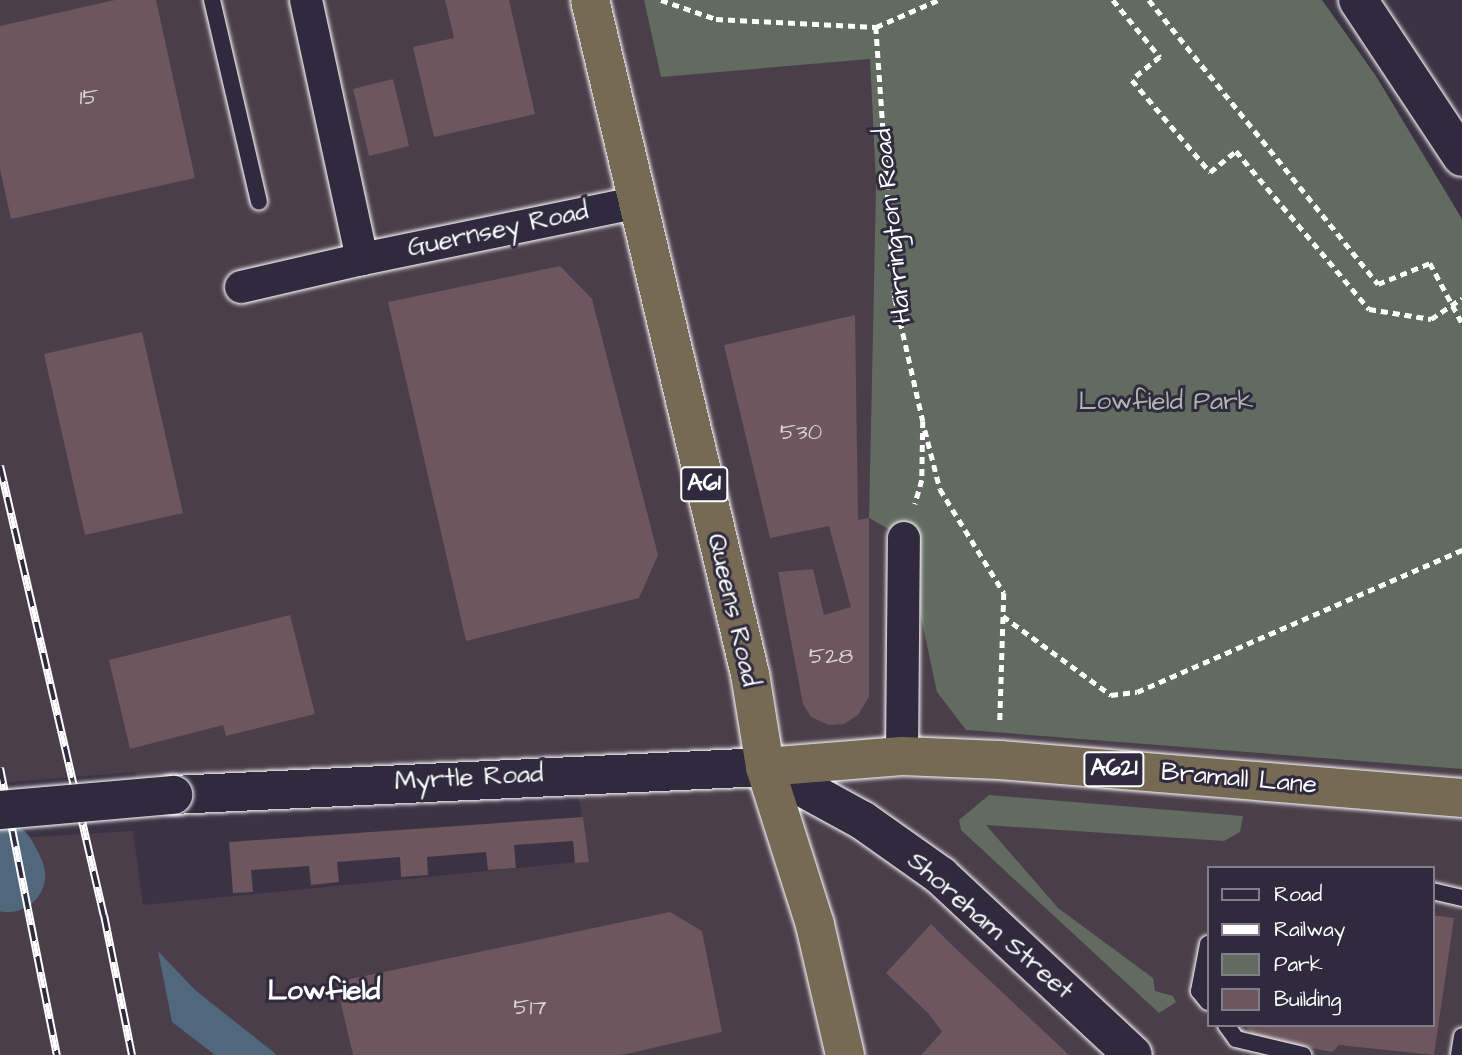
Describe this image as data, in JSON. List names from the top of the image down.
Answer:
{
  "streets": {
    "highway": [
      "A61",
      "Queens Road",
      "A621",
      "Bramall Lane"
    ],
    "main road": ["Myrtle Road", "Shoreham Street"],
    "street": ["Guernsey Road"],
    "path": ["Harrington Road"]
  },
  "crossings": [
    ["Guernsey Road", "Queens Road"],
    ["Queens Road", "Myrtle Road"],
    ["Queens Road", "Bramall Lane"],
    ["Queens Road", "Shoreham Street"],
    ["Myrtle Road", "Bramall Lane"],
    ["Myrtle Road", "Shoreham Street"],
    ["Bramall Lane", "Shoreham Street"]
  ],
  "districts": ["Lowfield"],
  "parks": ["Lowfield Park"],
  "house_numbers": [
    "15",
    "530",
    "528",
    "517"
  ],
  "legend": [
    "Road",
    "Railway",
    "Park",
    "Building"
  ]
}
